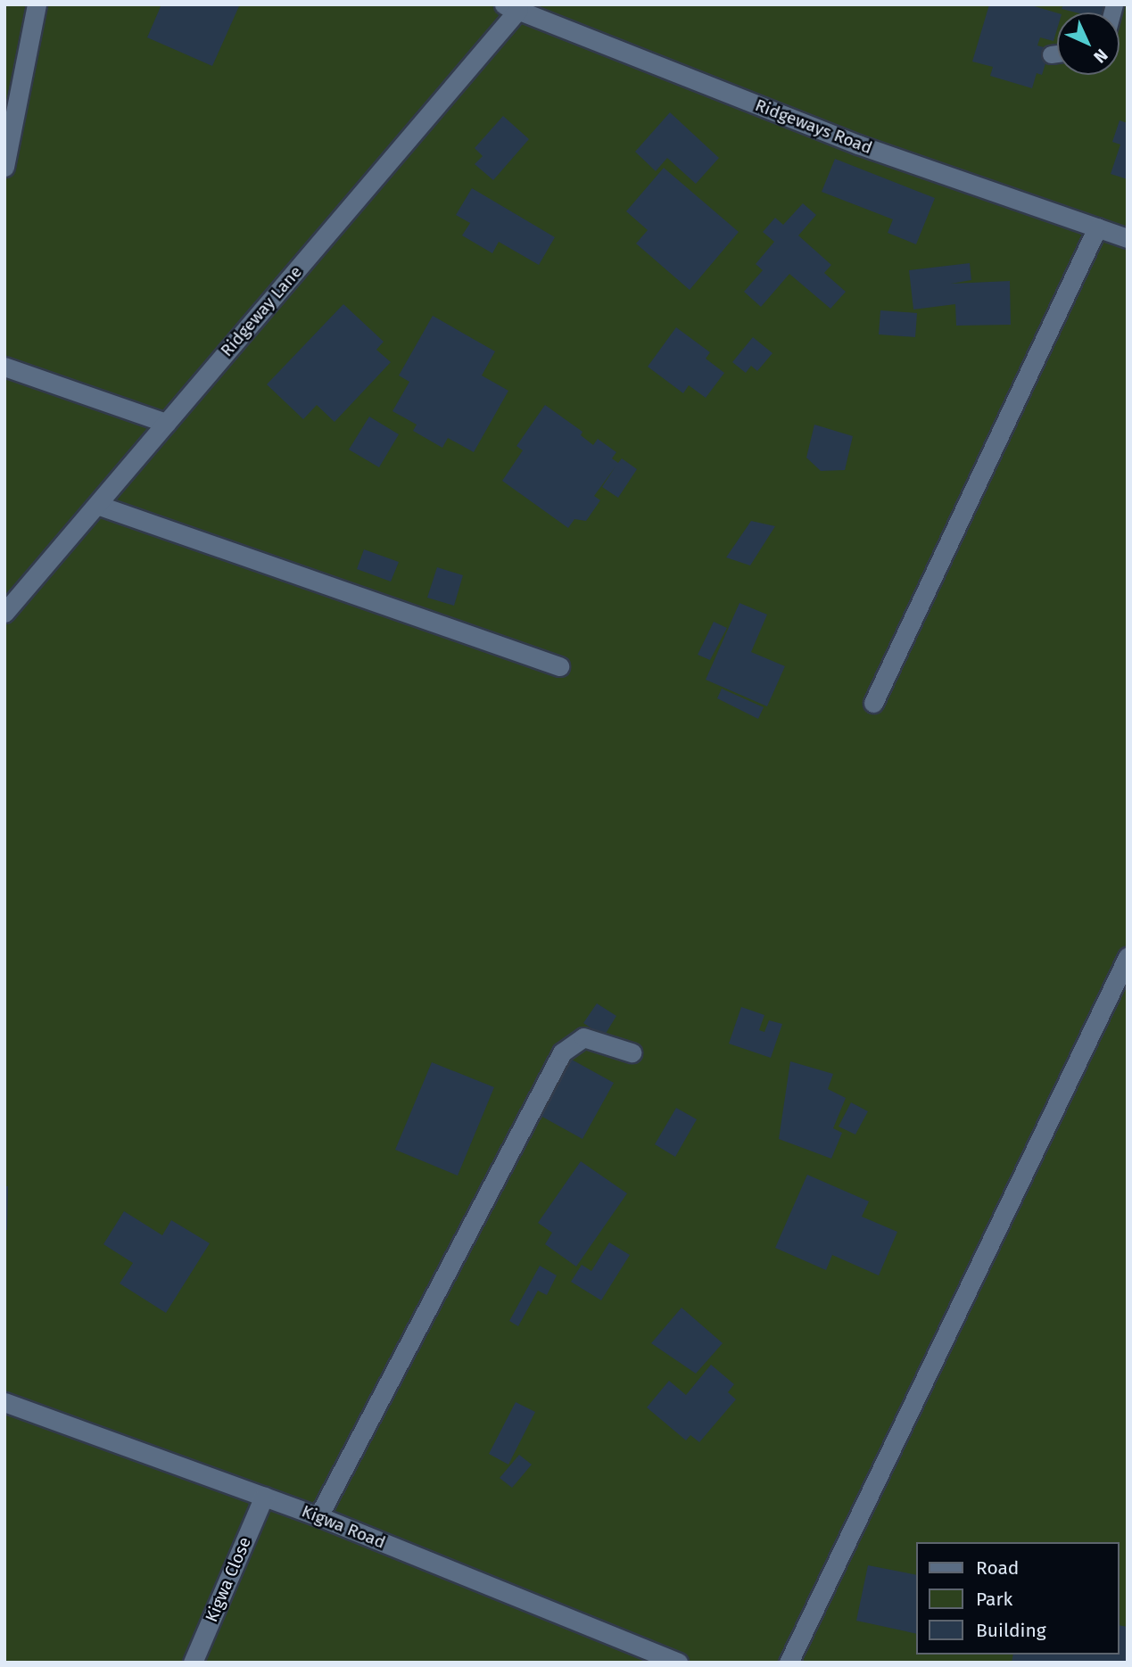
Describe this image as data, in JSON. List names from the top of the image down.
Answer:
{
  "streets": {
    "street": [
      "Ridgeways Road",
      "Ridgeway Lane",
      "Kigwa Road",
      "Kigwa Close"
    ]
  },
  "crossings": [
    ["Ridgeways Road", "Ridgeway Lane"],
    ["Kigwa Road", "Kigwa Close"]
  ],
  "legend": ["Road", "Park", "Building"],
  "north": "bottom right"
}
